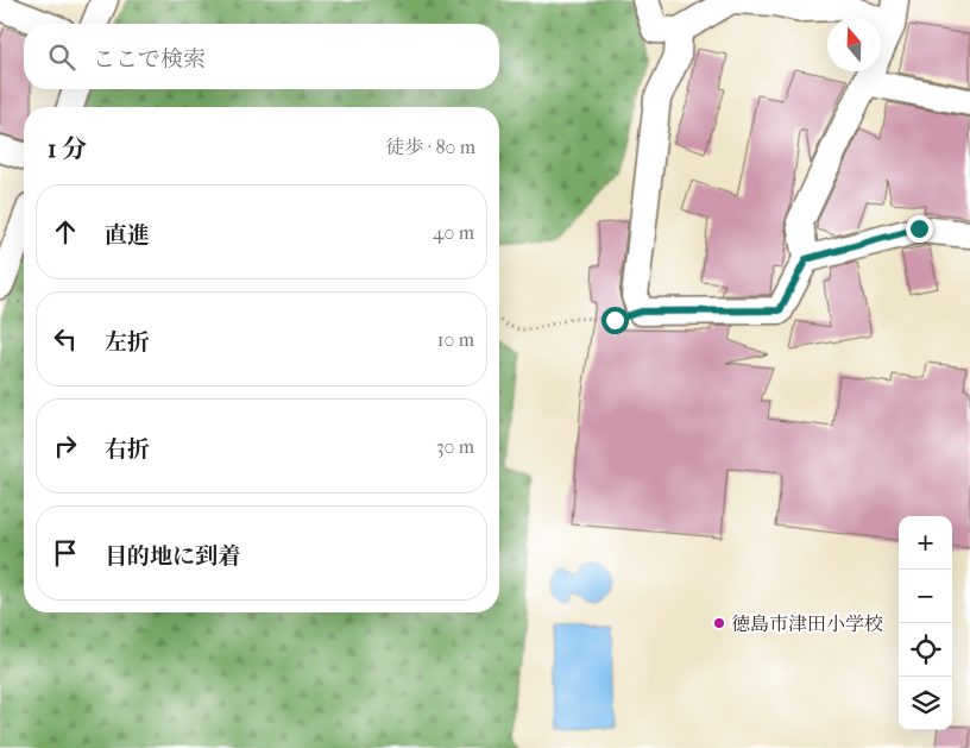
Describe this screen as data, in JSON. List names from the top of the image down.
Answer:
{
  "places": ["徳島市津田小学校"],
  "north": "top",
  "page": {
    "search": "ここで検索",
    "heading": ["1 分", "徒歩 · 80 m"],
    "list": [
      ["直進", "40 m"],
      ["左折", "10 m"],
      ["右折", "30 m"],
      "目的地に到着"
    ],
    "map_buttons": ["+", "−"]
  }
}
